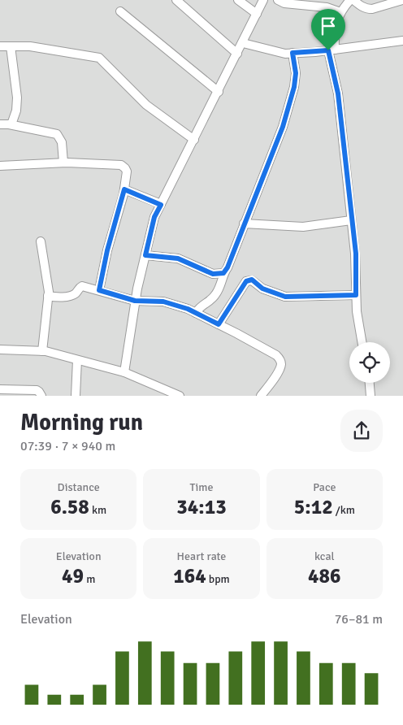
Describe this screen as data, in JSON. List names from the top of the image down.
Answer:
{
  "page": {
    "heading": ["Morning run", "07:39 · 7 × 940 m"],
    "stats": [
      ["Distance", "6.58 km"],
      ["Time", "34:13"],
      ["Pace", "5:12 /km"],
      ["Elevation", "49 m"],
      ["Heart rate", "164 bpm"],
      ["kcal", "486"]
    ],
    "chart": ["Elevation", "76–81 m"]
  }
}
